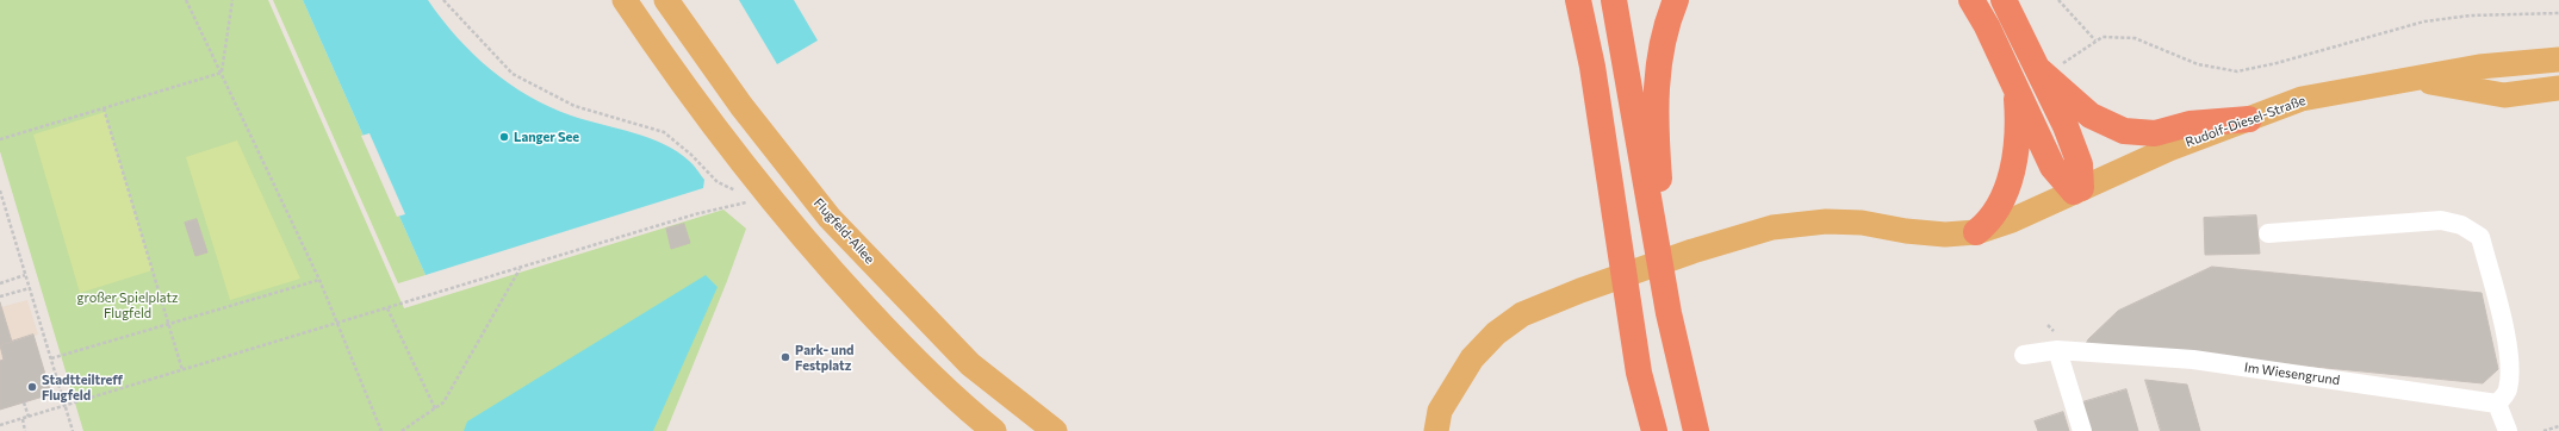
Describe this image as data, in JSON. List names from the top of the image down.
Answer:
{
  "streets": {
    "main road": ["Rudolf-Diesel-Straße", "Flugfeld-Allee"],
    "street": ["Im Wiesengrund"]
  },
  "parks": ["großer Spielplatz Flugfeld"],
  "places": ["Langer See", "Park- und Festplatz", "Stadtteiltreff Flugfeld"]
}
